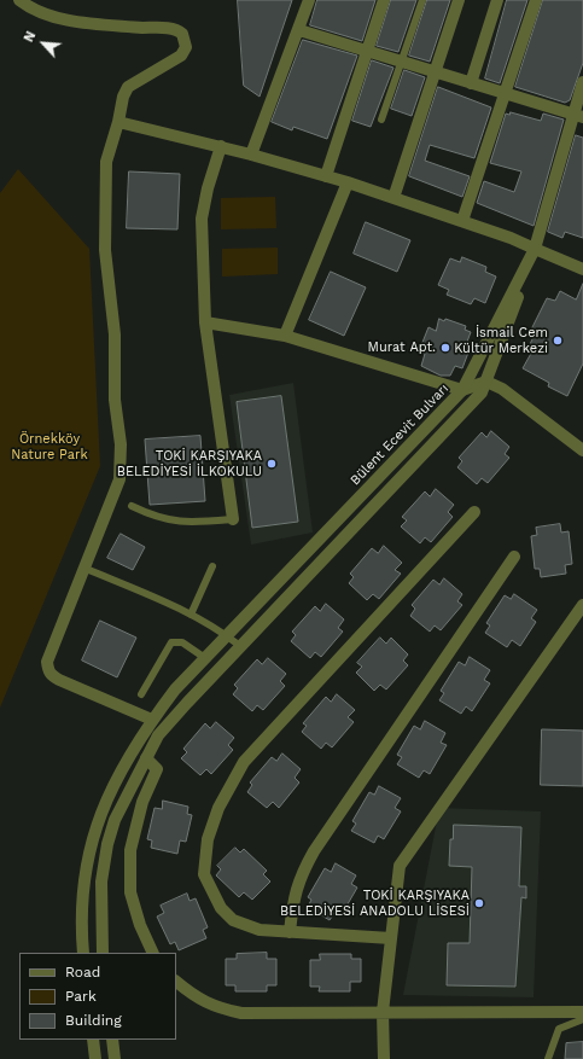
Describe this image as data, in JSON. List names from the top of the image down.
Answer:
{
  "streets": {
    "street": ["Bülent Ecevit Bulvarı"]
  },
  "parks": ["Örnekköy Nature Park"],
  "places": [
    "İsmail Cem Kültür Merkezi",
    "Murat Apt.",
    "TOKİ KARŞIYAKA BELEDİYESİ İLKOKULU",
    "TOKİ KARŞIYAKA BELEDİYESİ ANADOLU LİSESİ"
  ],
  "legend": ["Road", "Park", "Building"],
  "north": "top left"
}
